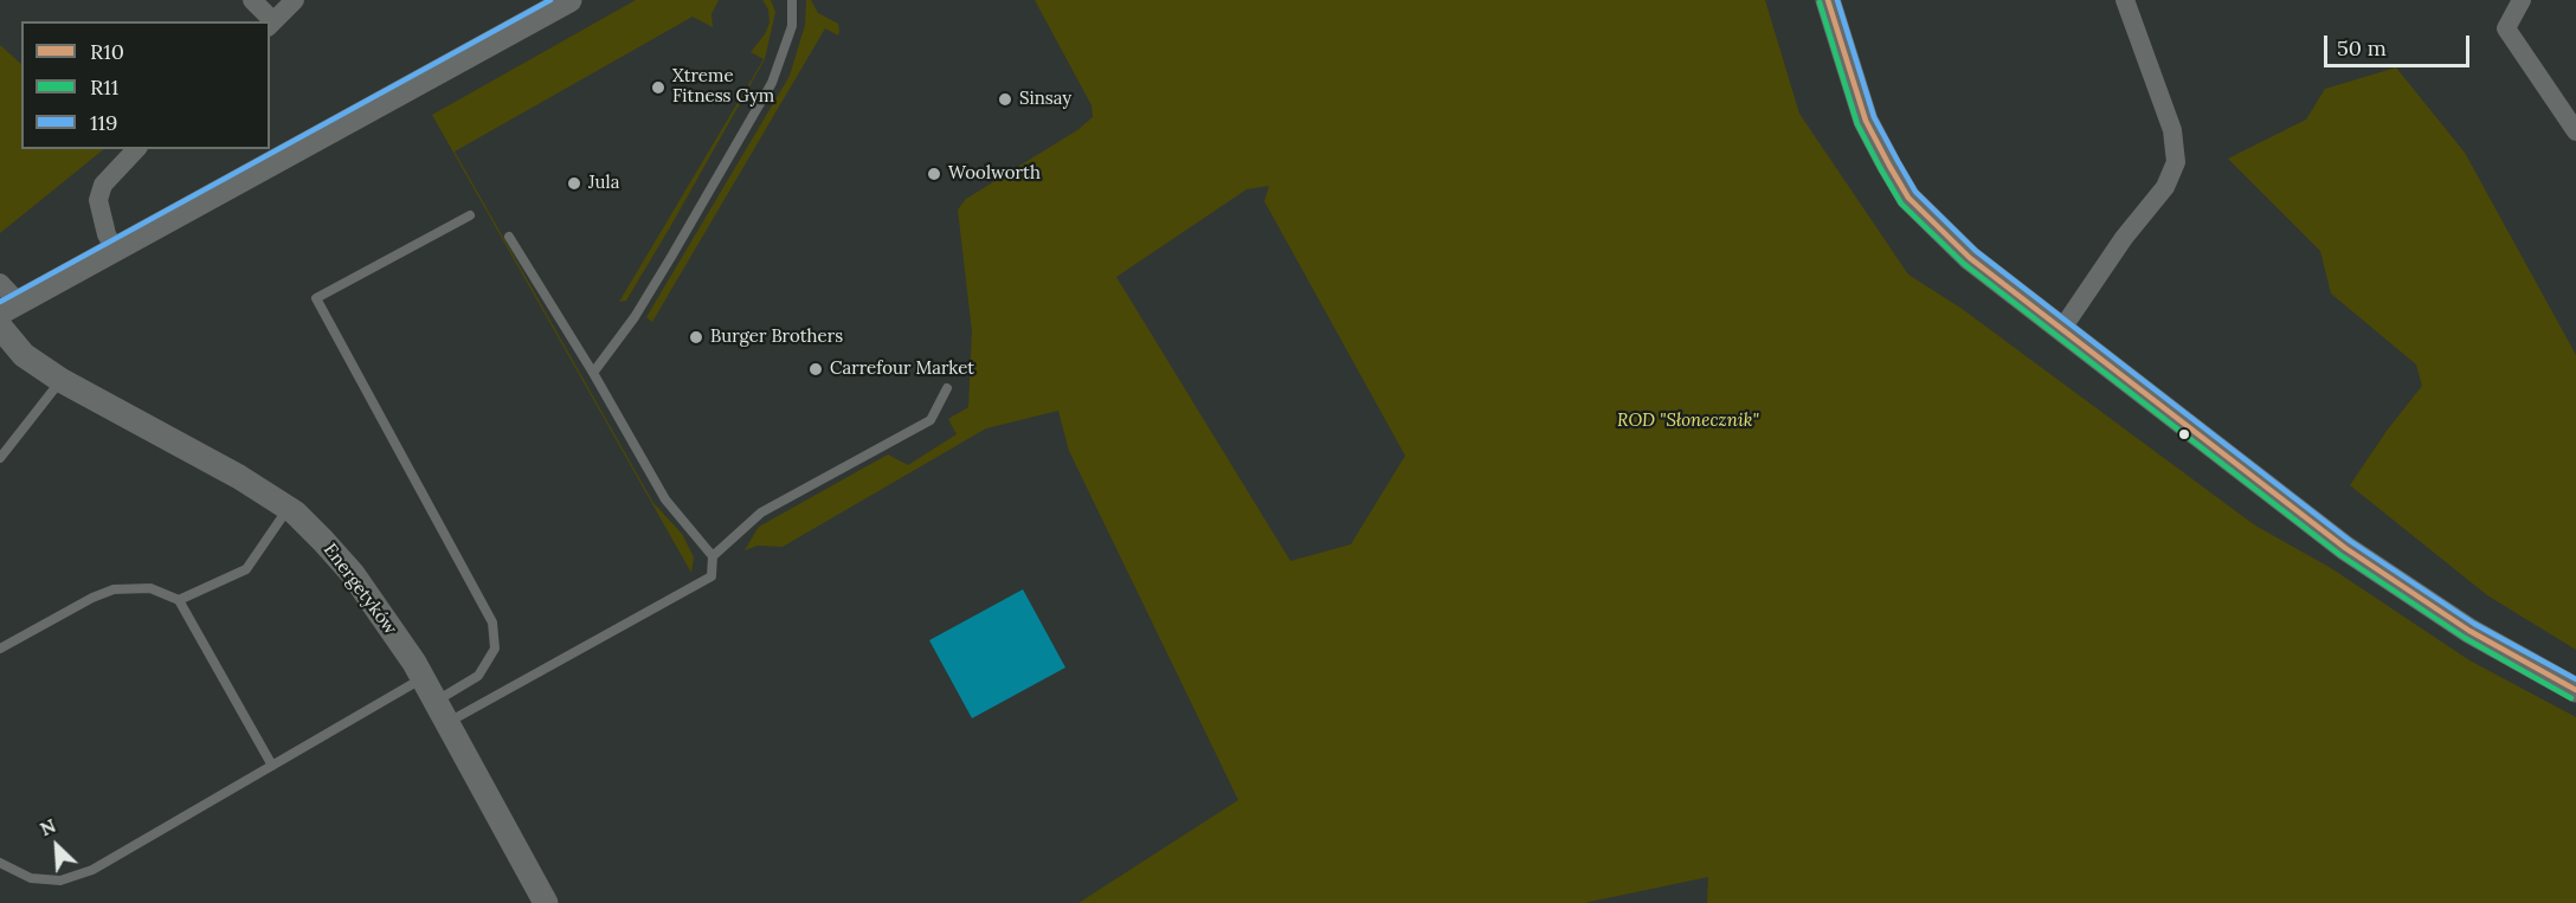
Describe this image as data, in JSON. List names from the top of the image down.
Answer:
{
  "streets": {
    "street": ["Energetyków"]
  },
  "parks": ["ROD \"Słonecznik\""],
  "places": [
    "Xtreme Fitness Gym",
    "Sinsay",
    "Woolworth",
    "Jula",
    "Burger Brothers",
    "Carrefour Market"
  ],
  "lines": ["transit line R10", "transit line 119", "transit line R11"],
  "legend": ["R10", "R11", "119"],
  "scale_bar": "50 m",
  "north": "top left"
}
